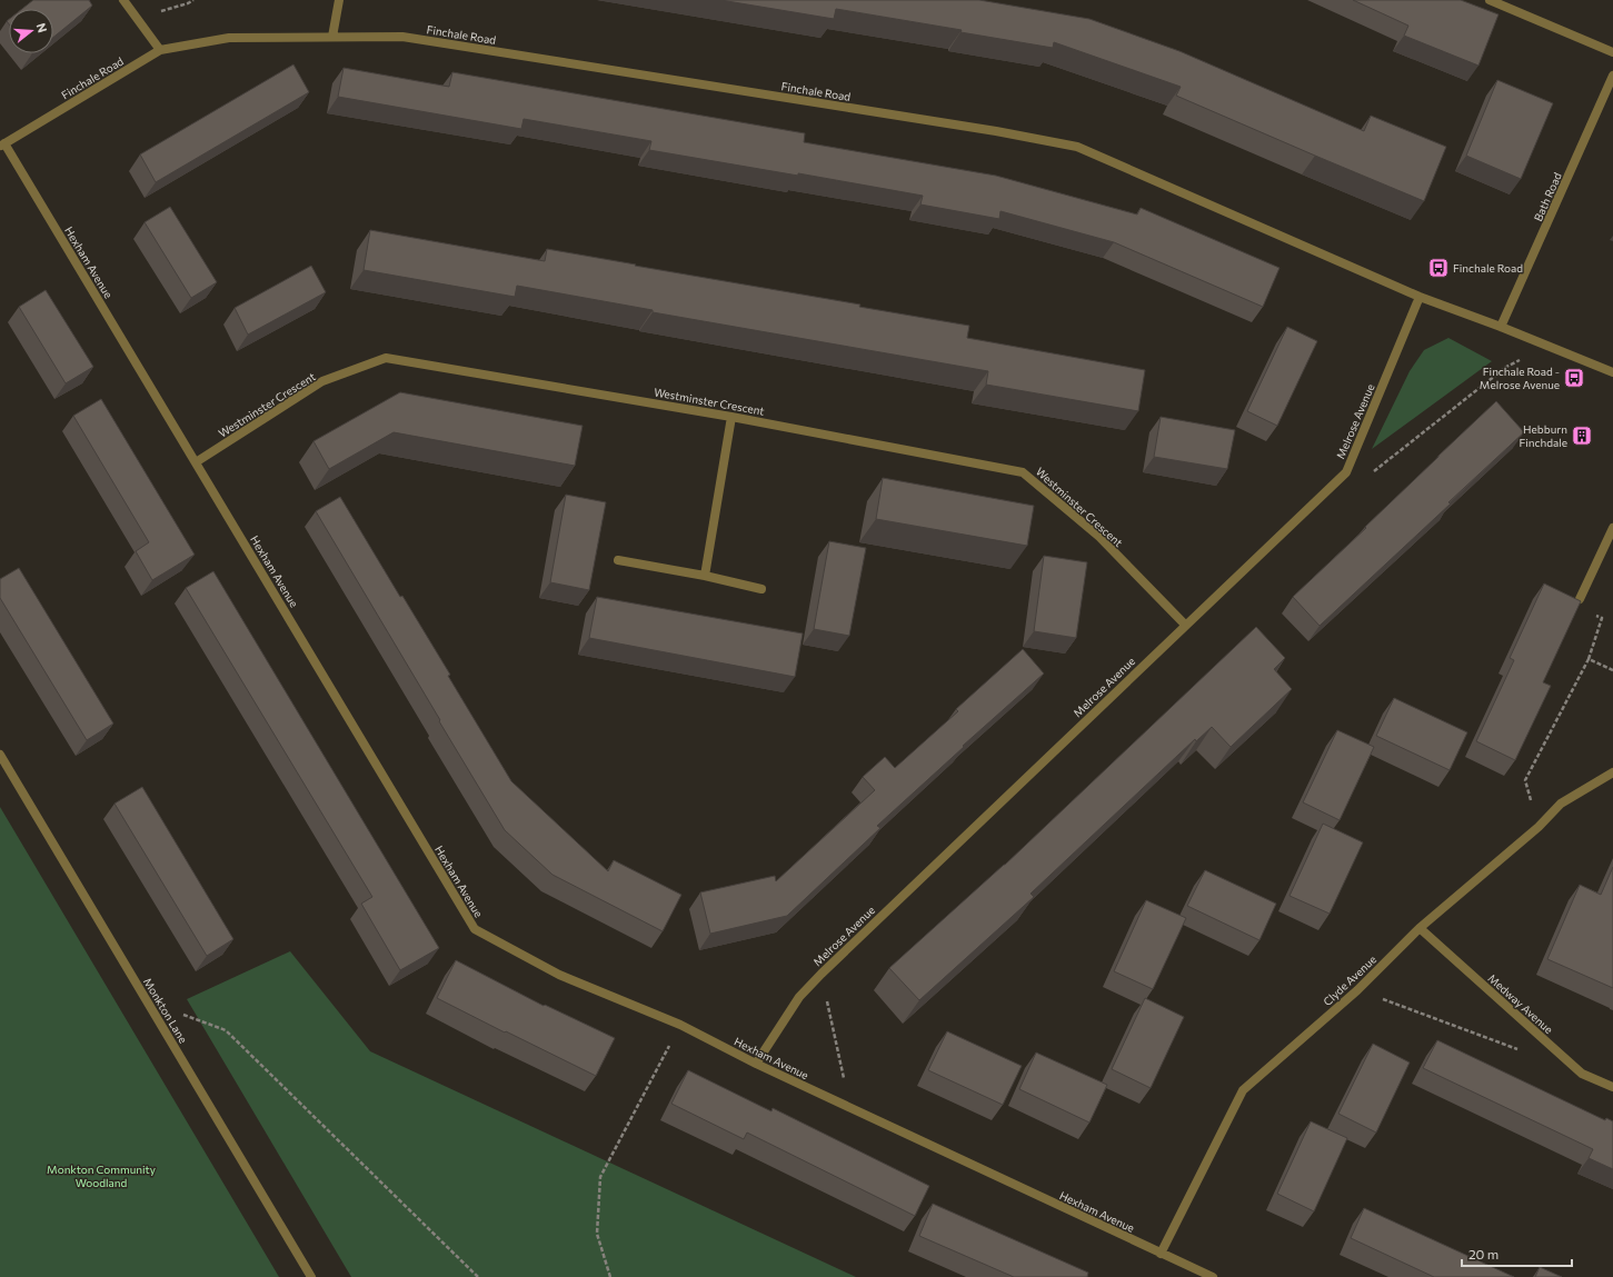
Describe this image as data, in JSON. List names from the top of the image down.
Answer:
{
  "streets": {
    "street": [
      "Finchale Road",
      "Bath Road",
      "Hexham Avenue",
      "Westminster Crescent",
      "Melrose Avenue",
      "Clyde Avenue",
      "Medway Avenue",
      "Monkton Lane"
    ]
  },
  "crossings": [
    ["Finchale Road", "Bath Road"],
    ["Finchale Road", "Hexham Avenue"],
    ["Finchale Road", "Melrose Avenue"],
    ["Hexham Avenue", "Westminster Crescent"],
    ["Hexham Avenue", "Melrose Avenue"],
    ["Hexham Avenue", "Clyde Avenue"],
    ["Westminster Crescent", "Melrose Avenue"],
    ["Clyde Avenue", "Medway Avenue"]
  ],
  "parks": ["Monkton Community Woodland"],
  "places": {
    "bus stop": ["Finchale Road", "Finchale Road - Melrose Avenue"],
    "building": ["Hebburn Finchdale"]
  },
  "scale_bar": "20 m",
  "north": "right"
}
